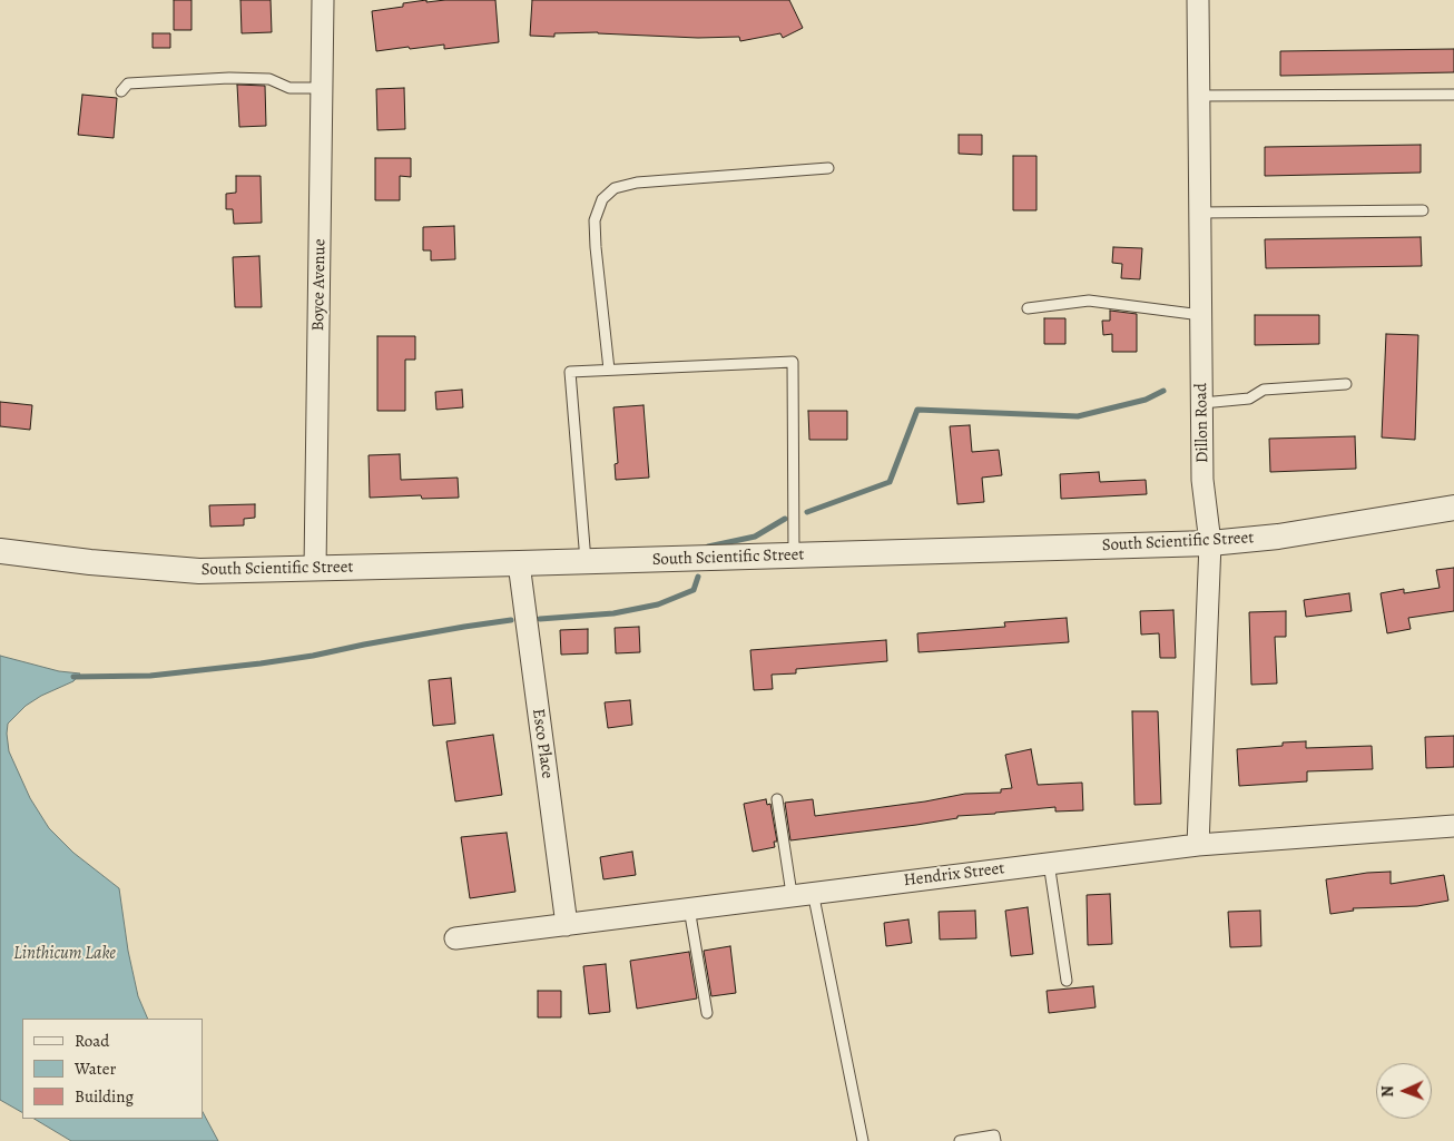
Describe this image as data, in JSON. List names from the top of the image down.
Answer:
{
  "streets": {
    "street": [
      "Boyce Avenue",
      "Dillon Road",
      "South Scientific Street",
      "Esco Place",
      "Hendrix Street"
    ]
  },
  "crossings": [
    ["Boyce Avenue", "South Scientific Street"],
    ["Dillon Road", "South Scientific Street"],
    ["Dillon Road", "Hendrix Street"],
    ["South Scientific Street", "Esco Place"],
    ["Esco Place", "Hendrix Street"]
  ],
  "water": ["Linthicum Lake"],
  "legend": ["Road", "Water", "Building"],
  "north": "left"
}
